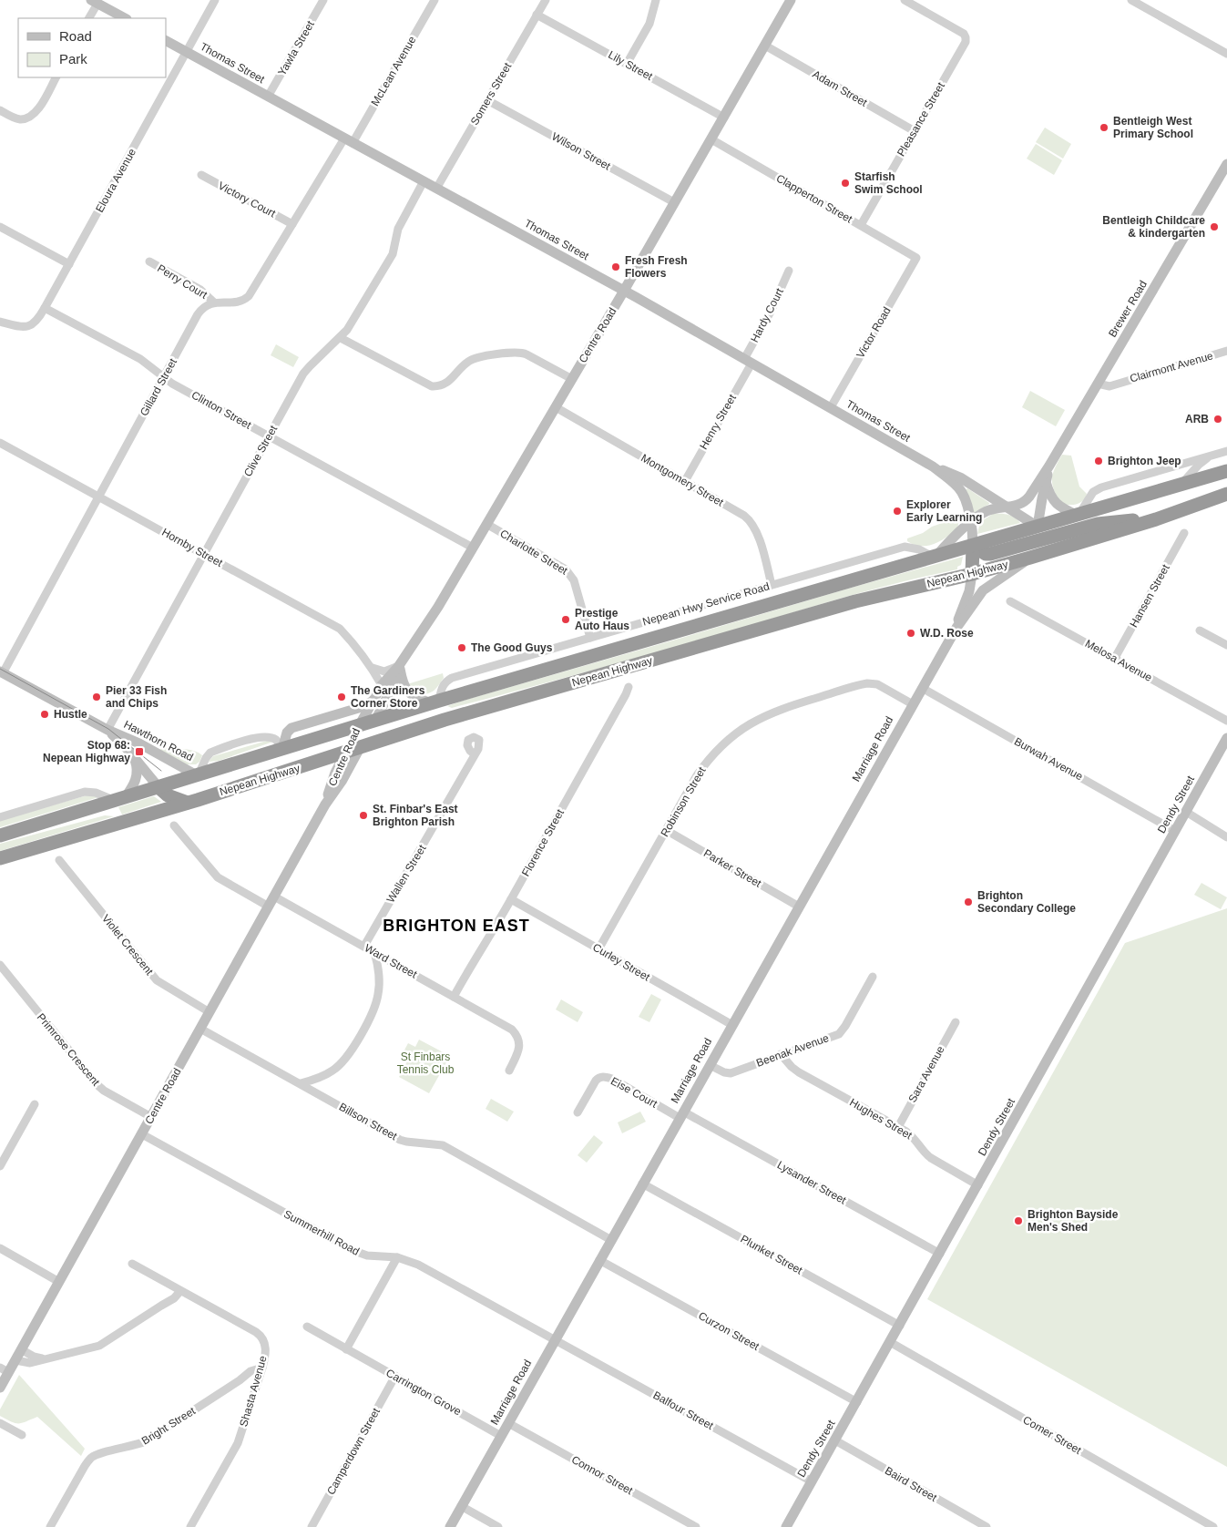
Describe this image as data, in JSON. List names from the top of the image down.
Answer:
{
  "streets": {
    "highway": ["Centre Road", "Nepean Highway"],
    "street": [
      "Yawla Street",
      "Thomas Street",
      "Lily Street",
      "McLean Avenue",
      "Adam Street",
      "Somers Street",
      "Pleasance Street",
      "Wilson Street",
      "Eloura Avenue",
      "Clapperton Street",
      "Victory Court",
      "Perry Court",
      "Brewer Road",
      "Hardy Court",
      "Victor Road",
      "Clairmont Avenue",
      "Gillard Street",
      "Clinton Street",
      "Henry Street",
      "Clive Street",
      "Montgomery Street",
      "Hornby Street",
      "Charlotte Street",
      "Hansen Street",
      "Nepean Hwy Service Road",
      "Melosa Avenue",
      "Hawthorn Road",
      "Marriage Road",
      "Burwah Avenue",
      "Robinson Street",
      "Dendy Street",
      "Florence Street",
      "Parker Street",
      "Wallen Street",
      "Violet Crescent",
      "Ward Street",
      "Curley Street",
      "Primrose Crescent",
      "Beenak Avenue",
      "Sara Avenue",
      "Eise Court",
      "Hughes Street",
      "Billson Street",
      "Lysander Street",
      "Summerhill Road",
      "Plunket Street",
      "Curzon Street",
      "Shasta Avenue",
      "Carrington Grove",
      "Balfour Street",
      "Bright Street",
      "Comer Street",
      "Camperdown Street",
      "Connor Street",
      "Baird Street"
    ]
  },
  "crossings": [
    ["Yawla Street", "Thomas Street"],
    ["Thomas Street", "McLean Avenue"],
    ["Thomas Street", "Somers Street"],
    ["Thomas Street", "Eloura Avenue"],
    ["Thomas Street", "Brewer Road"],
    ["Thomas Street", "Hardy Court"],
    ["Thomas Street", "Victor Road"],
    ["Thomas Street", "Centre Road"],
    ["Thomas Street", "Henry Street"],
    ["Thomas Street", "Clive Street"],
    ["Thomas Street", "Nepean Highway"],
    ["Lily Street", "Somers Street"],
    ["Lily Street", "Centre Road"],
    ["Adam Street", "Pleasance Street"],
    ["Adam Street", "Centre Road"],
    ["Somers Street", "Wilson Street"],
    ["Pleasance Street", "Clapperton Street"],
    ["Wilson Street", "Centre Road"],
    ["Eloura Avenue", "Clinton Street"],
    ["Clapperton Street", "Victor Road"],
    ["Clapperton Street", "Centre Road"],
    ["Perry Court", "Gillard Street"],
    ["Brewer Road", "Clairmont Avenue"],
    ["Brewer Road", "Nepean Highway"],
    ["Brewer Road", "Nepean Hwy Service Road"],
    ["Hardy Court", "Henry Street"],
    ["Centre Road", "Clinton Street"],
    ["Centre Road", "Montgomery Street"],
    ["Centre Road", "Hornby Street"],
    ["Centre Road", "Charlotte Street"],
    ["Centre Road", "Nepean Highway"],
    ["Centre Road", "Violet Crescent"],
    ["Centre Road", "Ward Street"],
    ["Centre Road", "Primrose Crescent"],
    ["Centre Road", "Billson Street"],
    ["Centre Road", "Summerhill Road"],
    ["Gillard Street", "Clinton Street"],
    ["Gillard Street", "Hornby Street"],
    ["Gillard Street", "Hawthorn Road"],
    ["Clinton Street", "Clive Street"],
    ["Henry Street", "Montgomery Street"],
    ["Clive Street", "Hornby Street"],
    ["Clive Street", "Hawthorn Road"],
    ["Montgomery Street", "Nepean Hwy Service Road"],
    ["Charlotte Street", "Nepean Hwy Service Road"],
    ["Nepean Highway", "Nepean Hwy Service Road"],
    ["Nepean Highway", "Hawthorn Road"],
    ["Nepean Highway", "Marriage Road"],
    ["Hansen Street", "Melosa Avenue"],
    ["Marriage Road", "Burwah Avenue"],
    ["Marriage Road", "Robinson Street"],
    ["Marriage Road", "Parker Street"],
    ["Marriage Road", "Curley Street"],
    ["Marriage Road", "Beenak Avenue"],
    ["Marriage Road", "Eise Court"],
    ["Marriage Road", "Billson Street"],
    ["Marriage Road", "Lysander Street"],
    ["Marriage Road", "Summerhill Road"],
    ["Marriage Road", "Plunket Street"],
    ["Marriage Road", "Curzon Street"],
    ["Marriage Road", "Carrington Grove"],
    ["Marriage Road", "Balfour Street"],
    ["Marriage Road", "Connor Street"],
    ["Burwah Avenue", "Dendy Street"],
    ["Robinson Street", "Parker Street"],
    ["Robinson Street", "Curley Street"],
    ["Dendy Street", "Hughes Street"],
    ["Dendy Street", "Lysander Street"],
    ["Dendy Street", "Plunket Street"],
    ["Dendy Street", "Curzon Street"],
    ["Dendy Street", "Balfour Street"],
    ["Dendy Street", "Comer Street"],
    ["Dendy Street", "Baird Street"],
    ["Florence Street", "Ward Street"],
    ["Florence Street", "Curley Street"],
    ["Wallen Street", "Ward Street"],
    ["Beenak Avenue", "Hughes Street"],
    ["Sara Avenue", "Hughes Street"],
    ["Eise Court", "Lysander Street"],
    ["Summerhill Road", "Balfour Street"],
    ["Shasta Avenue", "Bright Street"],
    ["Carrington Grove", "Camperdown Street"]
  ],
  "districts": ["BRIGHTON EAST"],
  "parks": ["St Finbars Tennis Club"],
  "places": {
    "other": [
      "Bentleigh West Primary School",
      "Starfish Swim School",
      "Bentleigh Childcare & kindergarten",
      "Fresh Fresh Flowers",
      "ARB",
      "Brighton Jeep",
      "Explorer Early Learning",
      "Prestige Auto Haus",
      "W.D. Rose",
      "The Good Guys",
      "Pier 33 Fish and Chips",
      "The Gardiners Corner Store",
      "Hustle",
      "St. Finbar's East Brighton Parish",
      "Brighton Secondary College",
      "Brighton Bayside Men's Shed"
    ],
    "transit": ["Stop 68: Nepean Highway"]
  },
  "legend": ["Road", "Park"]
}
